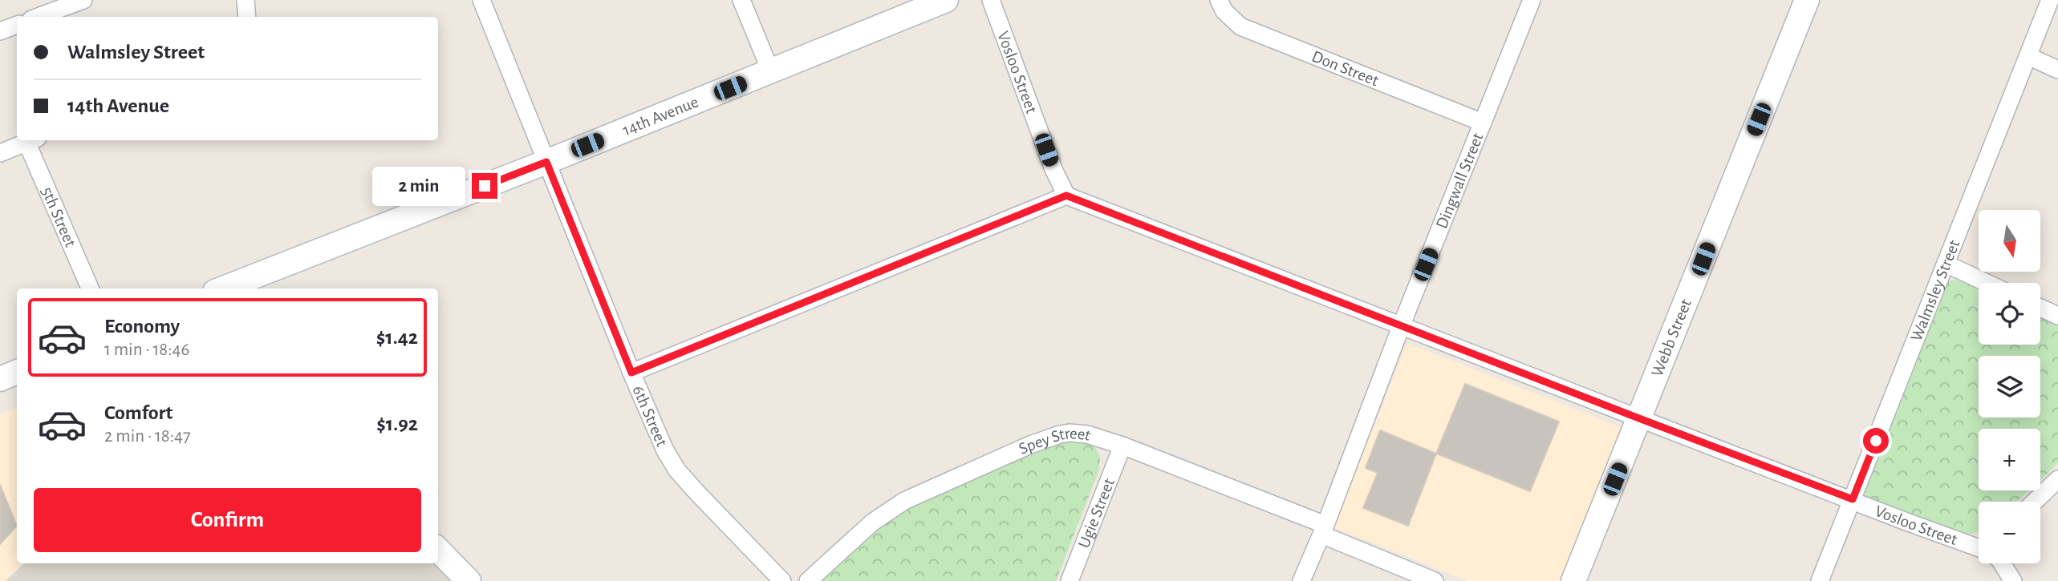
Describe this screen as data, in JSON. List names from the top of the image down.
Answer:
{
  "streets": {
    "street": [
      "Don Street",
      "Vosloo Street",
      "14th Avenue",
      "Dingwall Street",
      "5th Street",
      "Walmsley Street",
      "Webb Street",
      "6th Street",
      "Spey Street",
      "Ugie Street"
    ]
  },
  "crossings": [
    ["Don Street", "Dingwall Street"],
    ["Vosloo Street", "Dingwall Street"],
    ["Vosloo Street", "Walmsley Street"],
    ["Vosloo Street", "Webb Street"],
    ["14th Avenue", "6th Street"],
    ["Dingwall Street", "Spey Street"],
    ["Spey Street", "Ugie Street"]
  ],
  "north": "bottom",
  "page": {
    "banner": ["Walmsley Street", "14th Avenue"],
    "bubble": "2 min",
    "map_buttons": ["+", "−"],
    "list": [
      {
        "name": "Economy",
        "note": "1 min · 18:46",
        "value": "$1.42"
      },
      {
        "name": "Comfort",
        "note": "2 min · 18:47",
        "value": "$1.92"
      }
    ],
    "buttons": "Confirm"
  }
}
